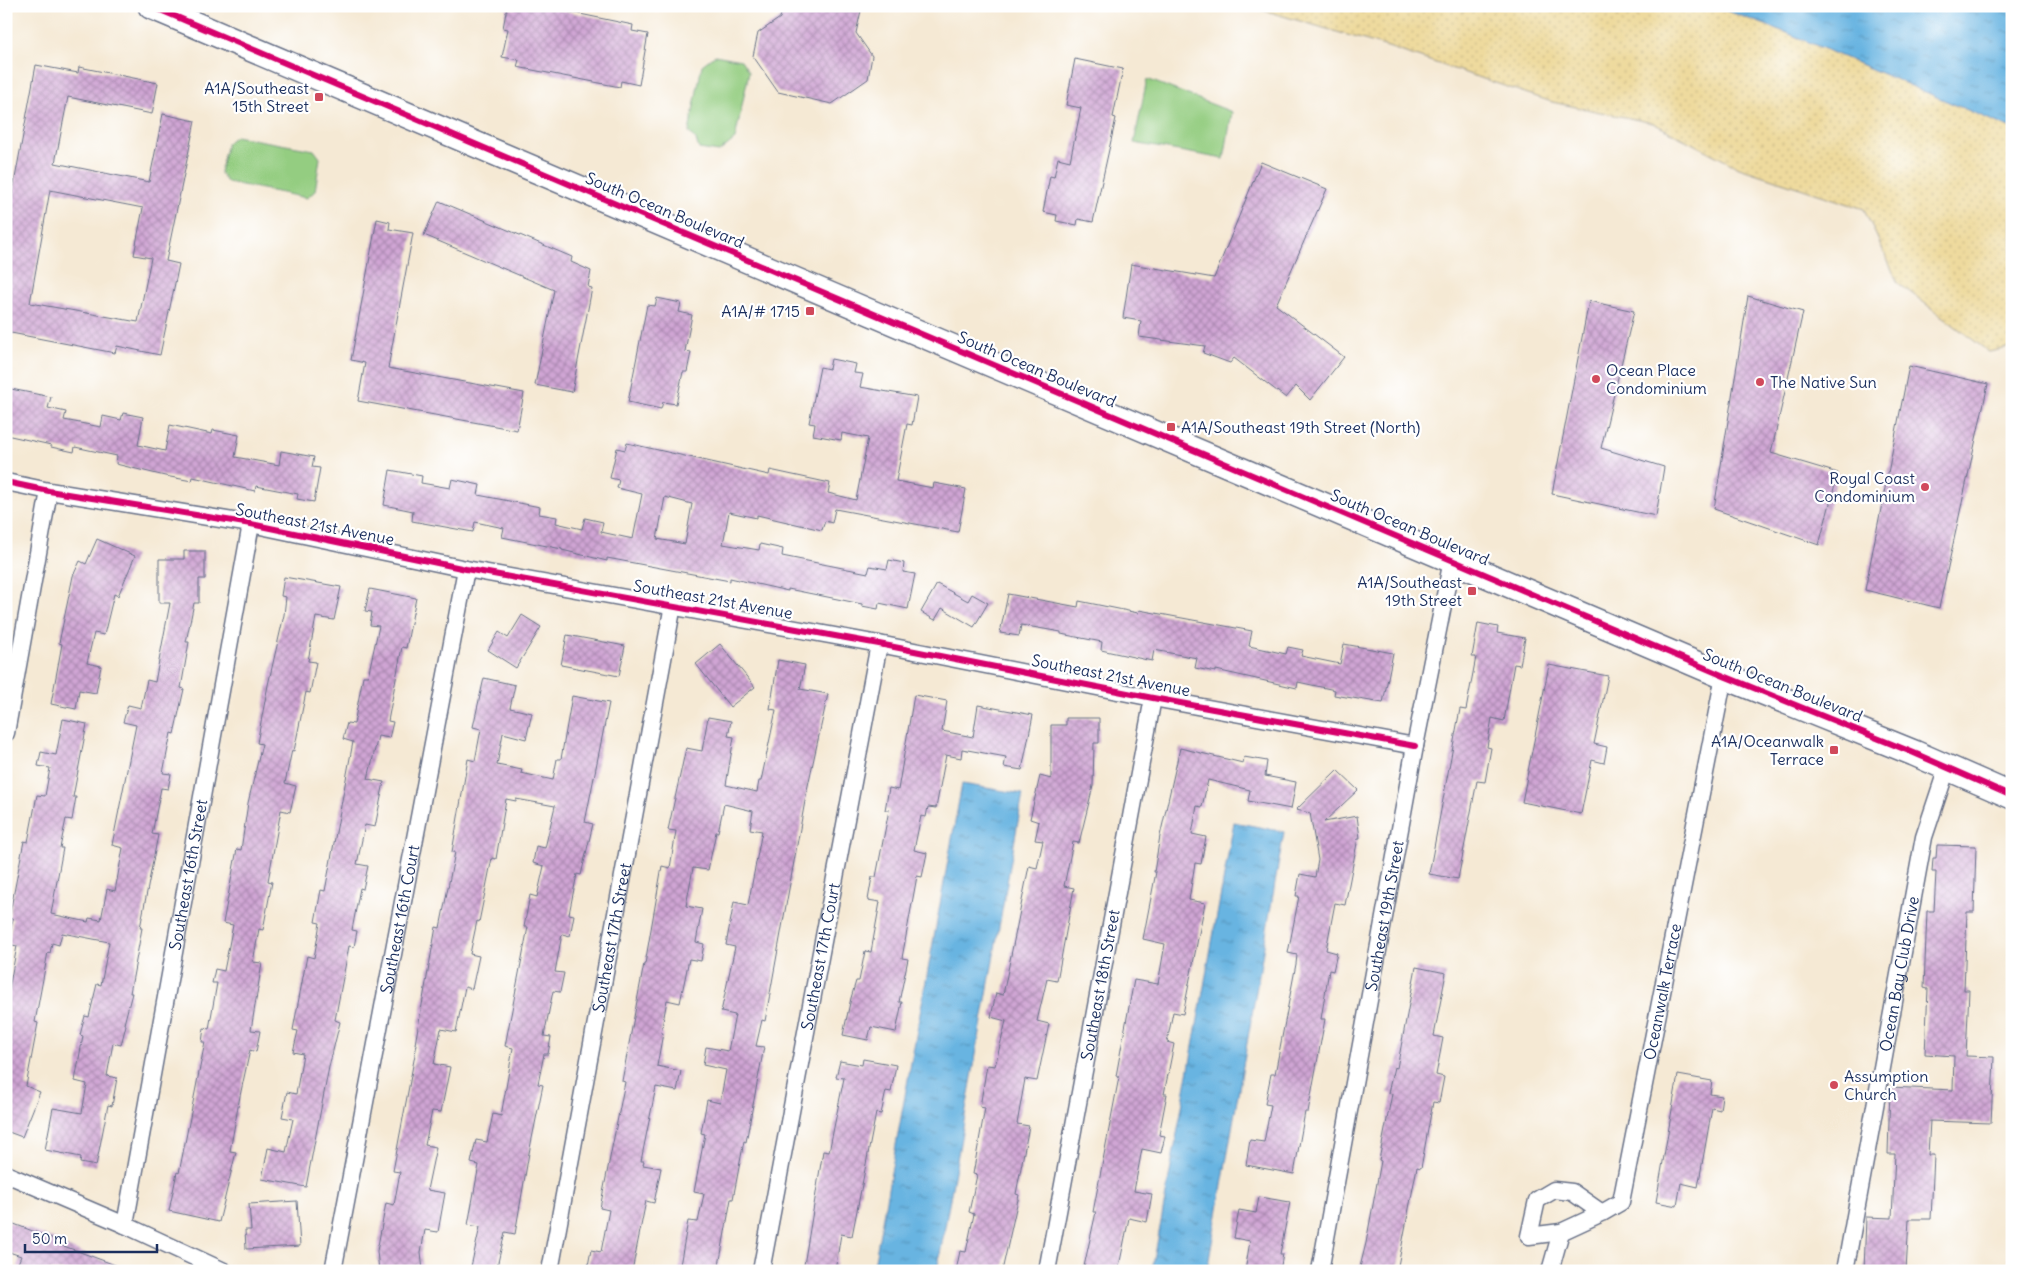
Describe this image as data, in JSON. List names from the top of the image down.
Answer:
{
  "streets": {
    "main road": ["South Ocean Boulevard"],
    "street": [
      "Southeast 21st Avenue",
      "Southeast 16th Street",
      "Southeast 19th Street",
      "Southeast 16th Court",
      "Southeast 17th Street",
      "Southeast 17th Court",
      "Ocean Bay Club Drive",
      "Southeast 18th Street",
      "Oceanwalk Terrace"
    ]
  },
  "crossings": [
    ["South Ocean Boulevard", "Southeast 19th Street"],
    ["South Ocean Boulevard", "Ocean Bay Club Drive"],
    ["South Ocean Boulevard", "Oceanwalk Terrace"],
    ["Southeast 21st Avenue", "Southeast 16th Street"],
    ["Southeast 21st Avenue", "Southeast 19th Street"],
    ["Southeast 21st Avenue", "Southeast 16th Court"],
    ["Southeast 21st Avenue", "Southeast 17th Street"],
    ["Southeast 21st Avenue", "Southeast 17th Court"],
    ["Southeast 21st Avenue", "Southeast 18th Street"]
  ],
  "places": {
    "transit": [
      "A1A/Southeast 15th Street",
      "A1A/# 1715",
      "A1A/Southeast 19th Street (North)",
      "A1A/Southeast 19th Street",
      "A1A/Oceanwalk Terrace"
    ],
    "other": [
      "Ocean Place Condominium",
      "The Native Sun",
      "Royal Coast Condominium",
      "Assumption Church"
    ]
  },
  "scale_bar": "50 m"
}
